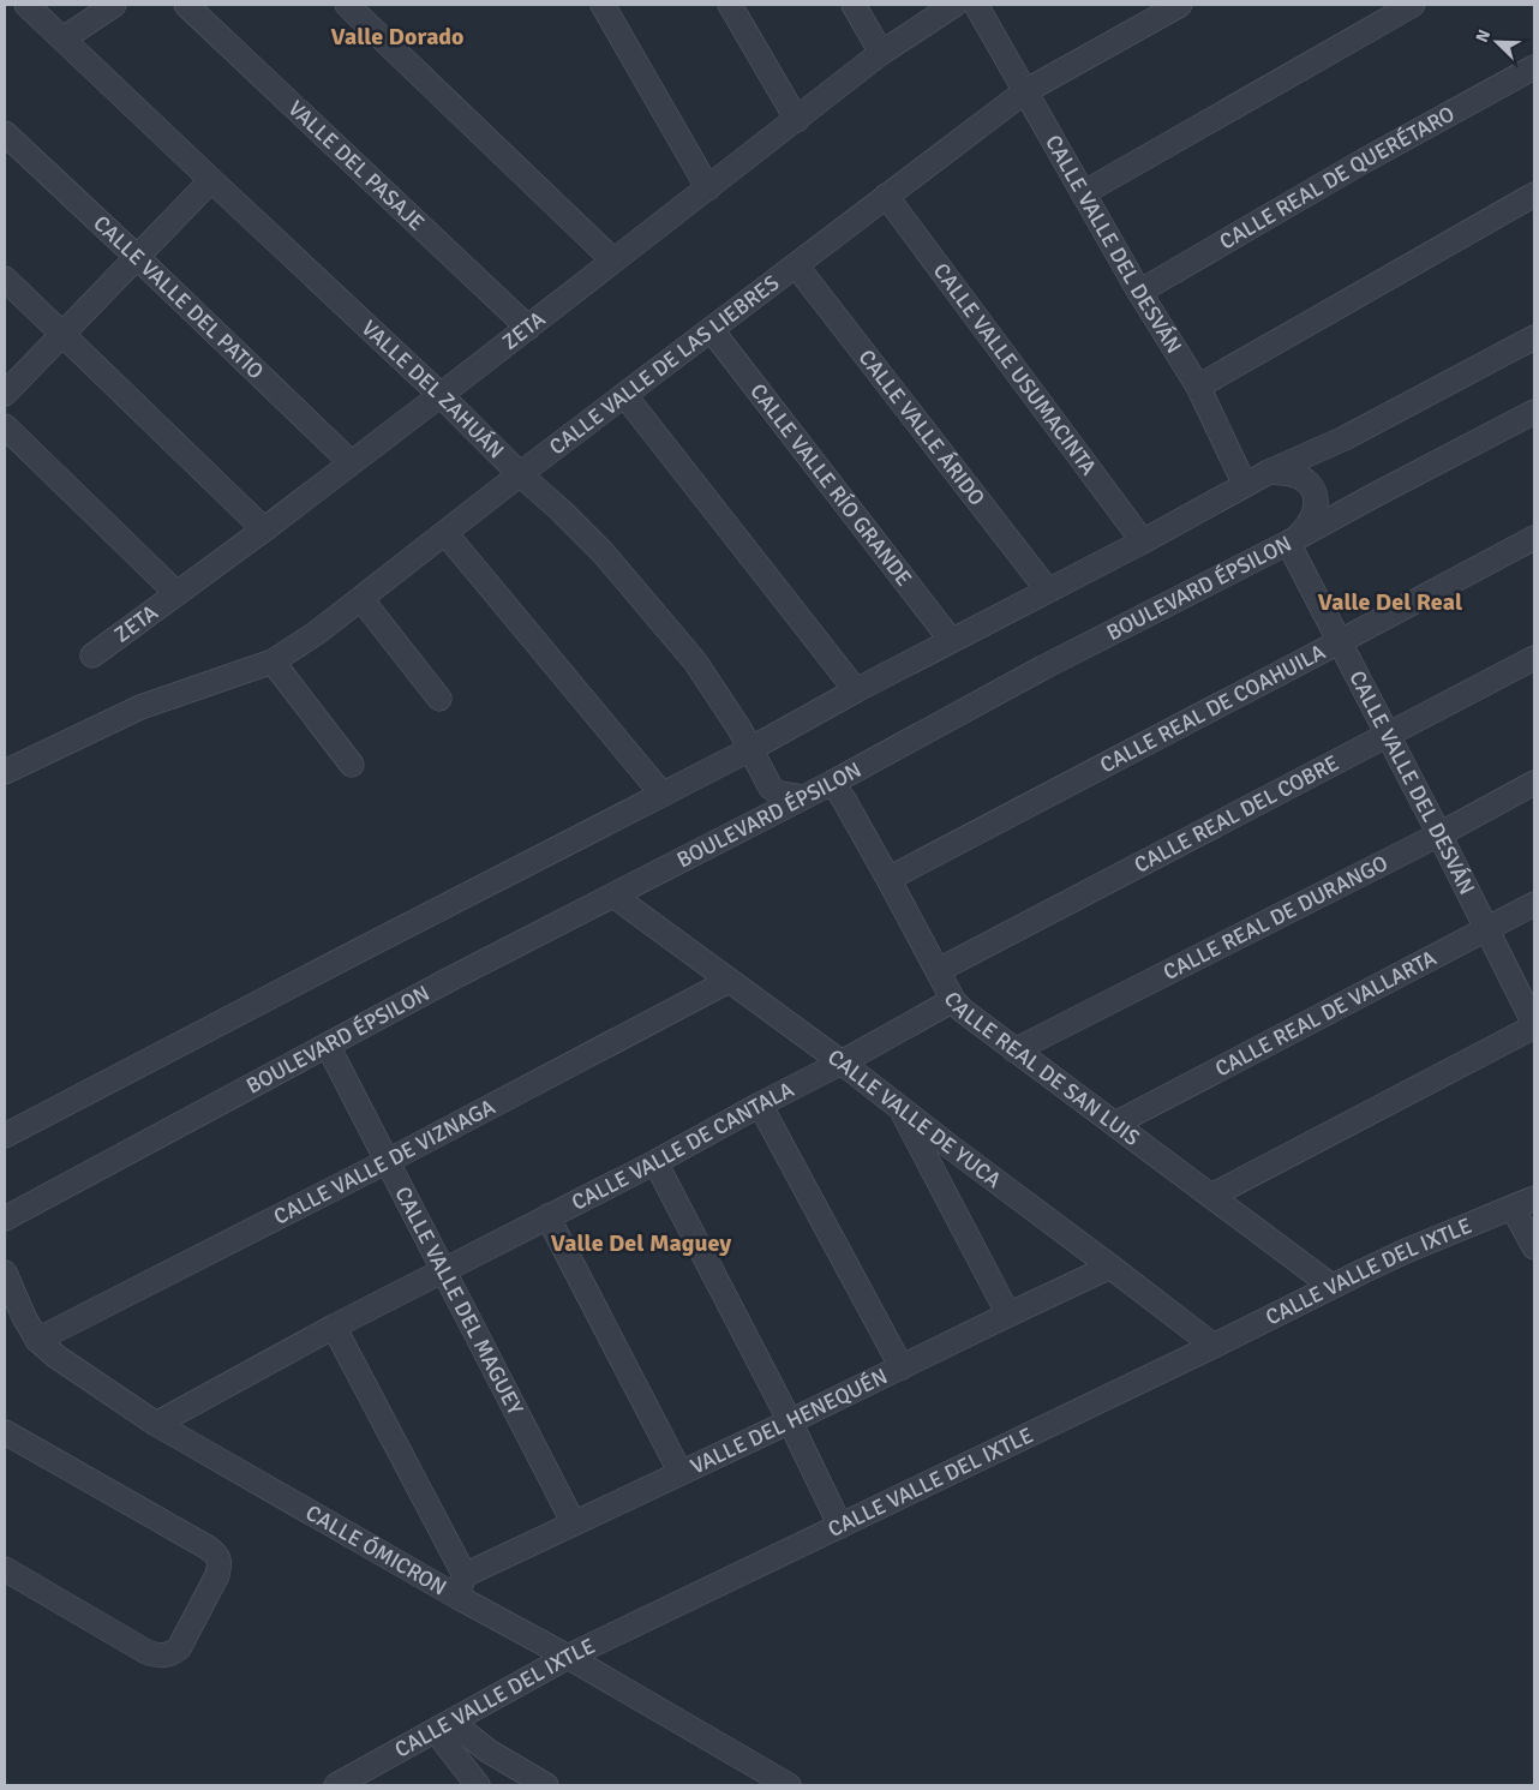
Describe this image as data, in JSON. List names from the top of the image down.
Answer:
{
  "streets": {
    "street": [
      "VALLE DEL PASAJE",
      "CALLE REAL DE QUERÉTARO",
      "CALLE VALLE DEL DESVÁN",
      "CALLE VALLE DEL PATIO",
      "ZETA",
      "CALLE VALLE DE LAS LIEBRES",
      "CALLE VALLE USUMACINTA",
      "VALLE DEL ZAHUÁN",
      "CALLE VALLE ÁRIDO",
      "CALLE VALLE RÍO GRANDE",
      "BOULEVARD ÉPSILON",
      "CALLE REAL DE COAHUILA",
      "CALLE REAL DEL COBRE",
      "CALLE REAL DE DURANGO",
      "CALLE REAL DE VALLARTA",
      "CALLE REAL DE SAN LUIS",
      "CALLE VALLE DE YUCA",
      "CALLE VALLE DE CANTALA",
      "CALLE VALLE DE VIZNAGA",
      "CALLE VALLE DEL IXTLE",
      "CALLE VALLE DEL MAGUEY",
      "VALLE DEL HENEQUÉN",
      "CALLE ÓMICRON"
    ]
  },
  "crossings": [
    ["VALLE DEL PASAJE", "ZETA"],
    ["CALLE REAL DE QUERÉTARO", "CALLE VALLE DEL DESVÁN"],
    ["CALLE VALLE DEL DESVÁN", "CALLE VALLE DE LAS LIEBRES"],
    ["CALLE VALLE DEL DESVÁN", "BOULEVARD ÉPSILON"],
    ["CALLE VALLE DEL DESVÁN", "CALLE REAL DE COAHUILA"],
    ["CALLE VALLE DEL DESVÁN", "CALLE REAL DEL COBRE"],
    ["CALLE VALLE DEL DESVÁN", "CALLE REAL DE DURANGO"],
    ["CALLE VALLE DEL DESVÁN", "CALLE REAL DE VALLARTA"],
    ["CALLE VALLE DEL PATIO", "ZETA"],
    ["ZETA", "VALLE DEL ZAHUÁN"],
    ["CALLE VALLE DE LAS LIEBRES", "CALLE VALLE USUMACINTA"],
    ["CALLE VALLE DE LAS LIEBRES", "VALLE DEL ZAHUÁN"],
    ["CALLE VALLE DE LAS LIEBRES", "CALLE VALLE ÁRIDO"],
    ["CALLE VALLE DE LAS LIEBRES", "CALLE VALLE RÍO GRANDE"],
    ["VALLE DEL ZAHUÁN", "BOULEVARD ÉPSILON"],
    ["BOULEVARD ÉPSILON", "CALLE REAL DE SAN LUIS"],
    ["BOULEVARD ÉPSILON", "CALLE VALLE DE YUCA"],
    ["BOULEVARD ÉPSILON", "CALLE VALLE DEL MAGUEY"],
    ["CALLE REAL DE COAHUILA", "CALLE REAL DE SAN LUIS"],
    ["CALLE REAL DEL COBRE", "CALLE REAL DE SAN LUIS"],
    ["CALLE REAL DE DURANGO", "CALLE REAL DE SAN LUIS"],
    ["CALLE REAL DE VALLARTA", "CALLE REAL DE SAN LUIS"],
    ["CALLE REAL DE SAN LUIS", "CALLE VALLE DE CANTALA"],
    ["CALLE REAL DE SAN LUIS", "CALLE VALLE DEL IXTLE"],
    ["CALLE VALLE DE YUCA", "CALLE VALLE DE CANTALA"],
    ["CALLE VALLE DE YUCA", "CALLE VALLE DE VIZNAGA"],
    ["CALLE VALLE DE YUCA", "CALLE VALLE DEL IXTLE"],
    ["CALLE VALLE DE YUCA", "VALLE DEL HENEQUÉN"],
    ["CALLE VALLE DE CANTALA", "CALLE VALLE DEL MAGUEY"],
    ["CALLE VALLE DE CANTALA", "CALLE ÓMICRON"],
    ["CALLE VALLE DE VIZNAGA", "CALLE VALLE DEL MAGUEY"],
    ["CALLE VALLE DE VIZNAGA", "CALLE ÓMICRON"],
    ["CALLE VALLE DEL IXTLE", "CALLE ÓMICRON"],
    ["CALLE VALLE DEL MAGUEY", "VALLE DEL HENEQUÉN"],
    ["VALLE DEL HENEQUÉN", "CALLE ÓMICRON"]
  ],
  "districts": ["Valle Dorado", "Valle Del Real", "Valle Del Maguey"],
  "north": "top left"
}
